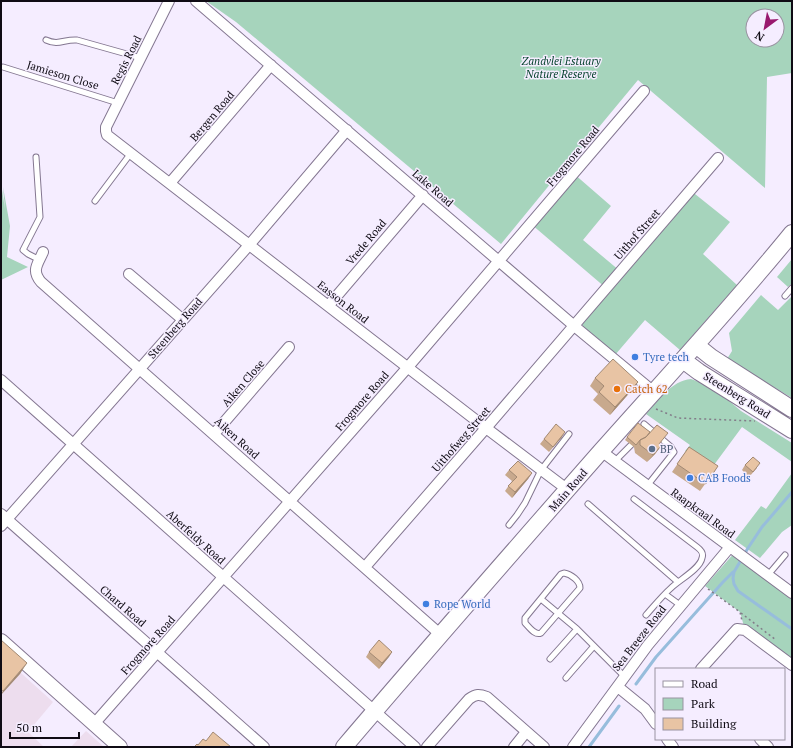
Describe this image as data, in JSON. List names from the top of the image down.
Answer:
{
  "streets": {
    "main road": ["Steenberg Road", "Main Road"],
    "street": [
      "Regis Road",
      "Bergen Road",
      "Frogmore Road",
      "Lake Road",
      "Uithof Street",
      "Vrede Road",
      "Easson Road",
      "Aiken Close",
      "Aiken Road",
      "Uithofweg Street",
      "Raapkraal Road",
      "Aberfeldy Road",
      "Chard Road",
      "Sea Breeze Road"
    ],
    "lane": ["Jamieson Close"]
  },
  "crossings": [
    ["Regis Road", "Jamieson Close"],
    ["Regis Road", "Easson Road"],
    ["Bergen Road", "Lake Road"],
    ["Bergen Road", "Easson Road"],
    ["Frogmore Road", "Lake Road"],
    ["Frogmore Road", "Easson Road"],
    ["Frogmore Road", "Aiken Road"],
    ["Frogmore Road", "Aberfeldy Road"],
    ["Frogmore Road", "Chard Road"],
    ["Lake Road", "Uithof Street"],
    ["Lake Road", "Vrede Road"],
    ["Lake Road", "Steenberg Road"],
    ["Lake Road", "Uithofweg Street"],
    ["Lake Road", "Main Road"],
    ["Uithof Street", "Uithofweg Street"],
    ["Vrede Road", "Easson Road"],
    ["Easson Road", "Steenberg Road"],
    ["Easson Road", "Uithofweg Street"],
    ["Easson Road", "Main Road"],
    ["Steenberg Road", "Aiken Road"],
    ["Steenberg Road", "Main Road"],
    ["Steenberg Road", "Aberfeldy Road"],
    ["Steenberg Road", "Chard Road"],
    ["Aiken Close", "Aiken Road"],
    ["Aiken Road", "Uithofweg Street"],
    ["Aiken Road", "Main Road"],
    ["Main Road", "Raapkraal Road"],
    ["Main Road", "Aberfeldy Road"],
    ["Raapkraal Road", "Sea Breeze Road"]
  ],
  "parks": ["Zandvlei Estuary Nature Reserve"],
  "places": [
    "Tyre tech",
    "Catch 62",
    "BP",
    "CAB Foods",
    "Rope World"
  ],
  "legend": ["Road", "Park", "Building"],
  "scale_bar": "50 m",
  "north": "bottom left"
}
